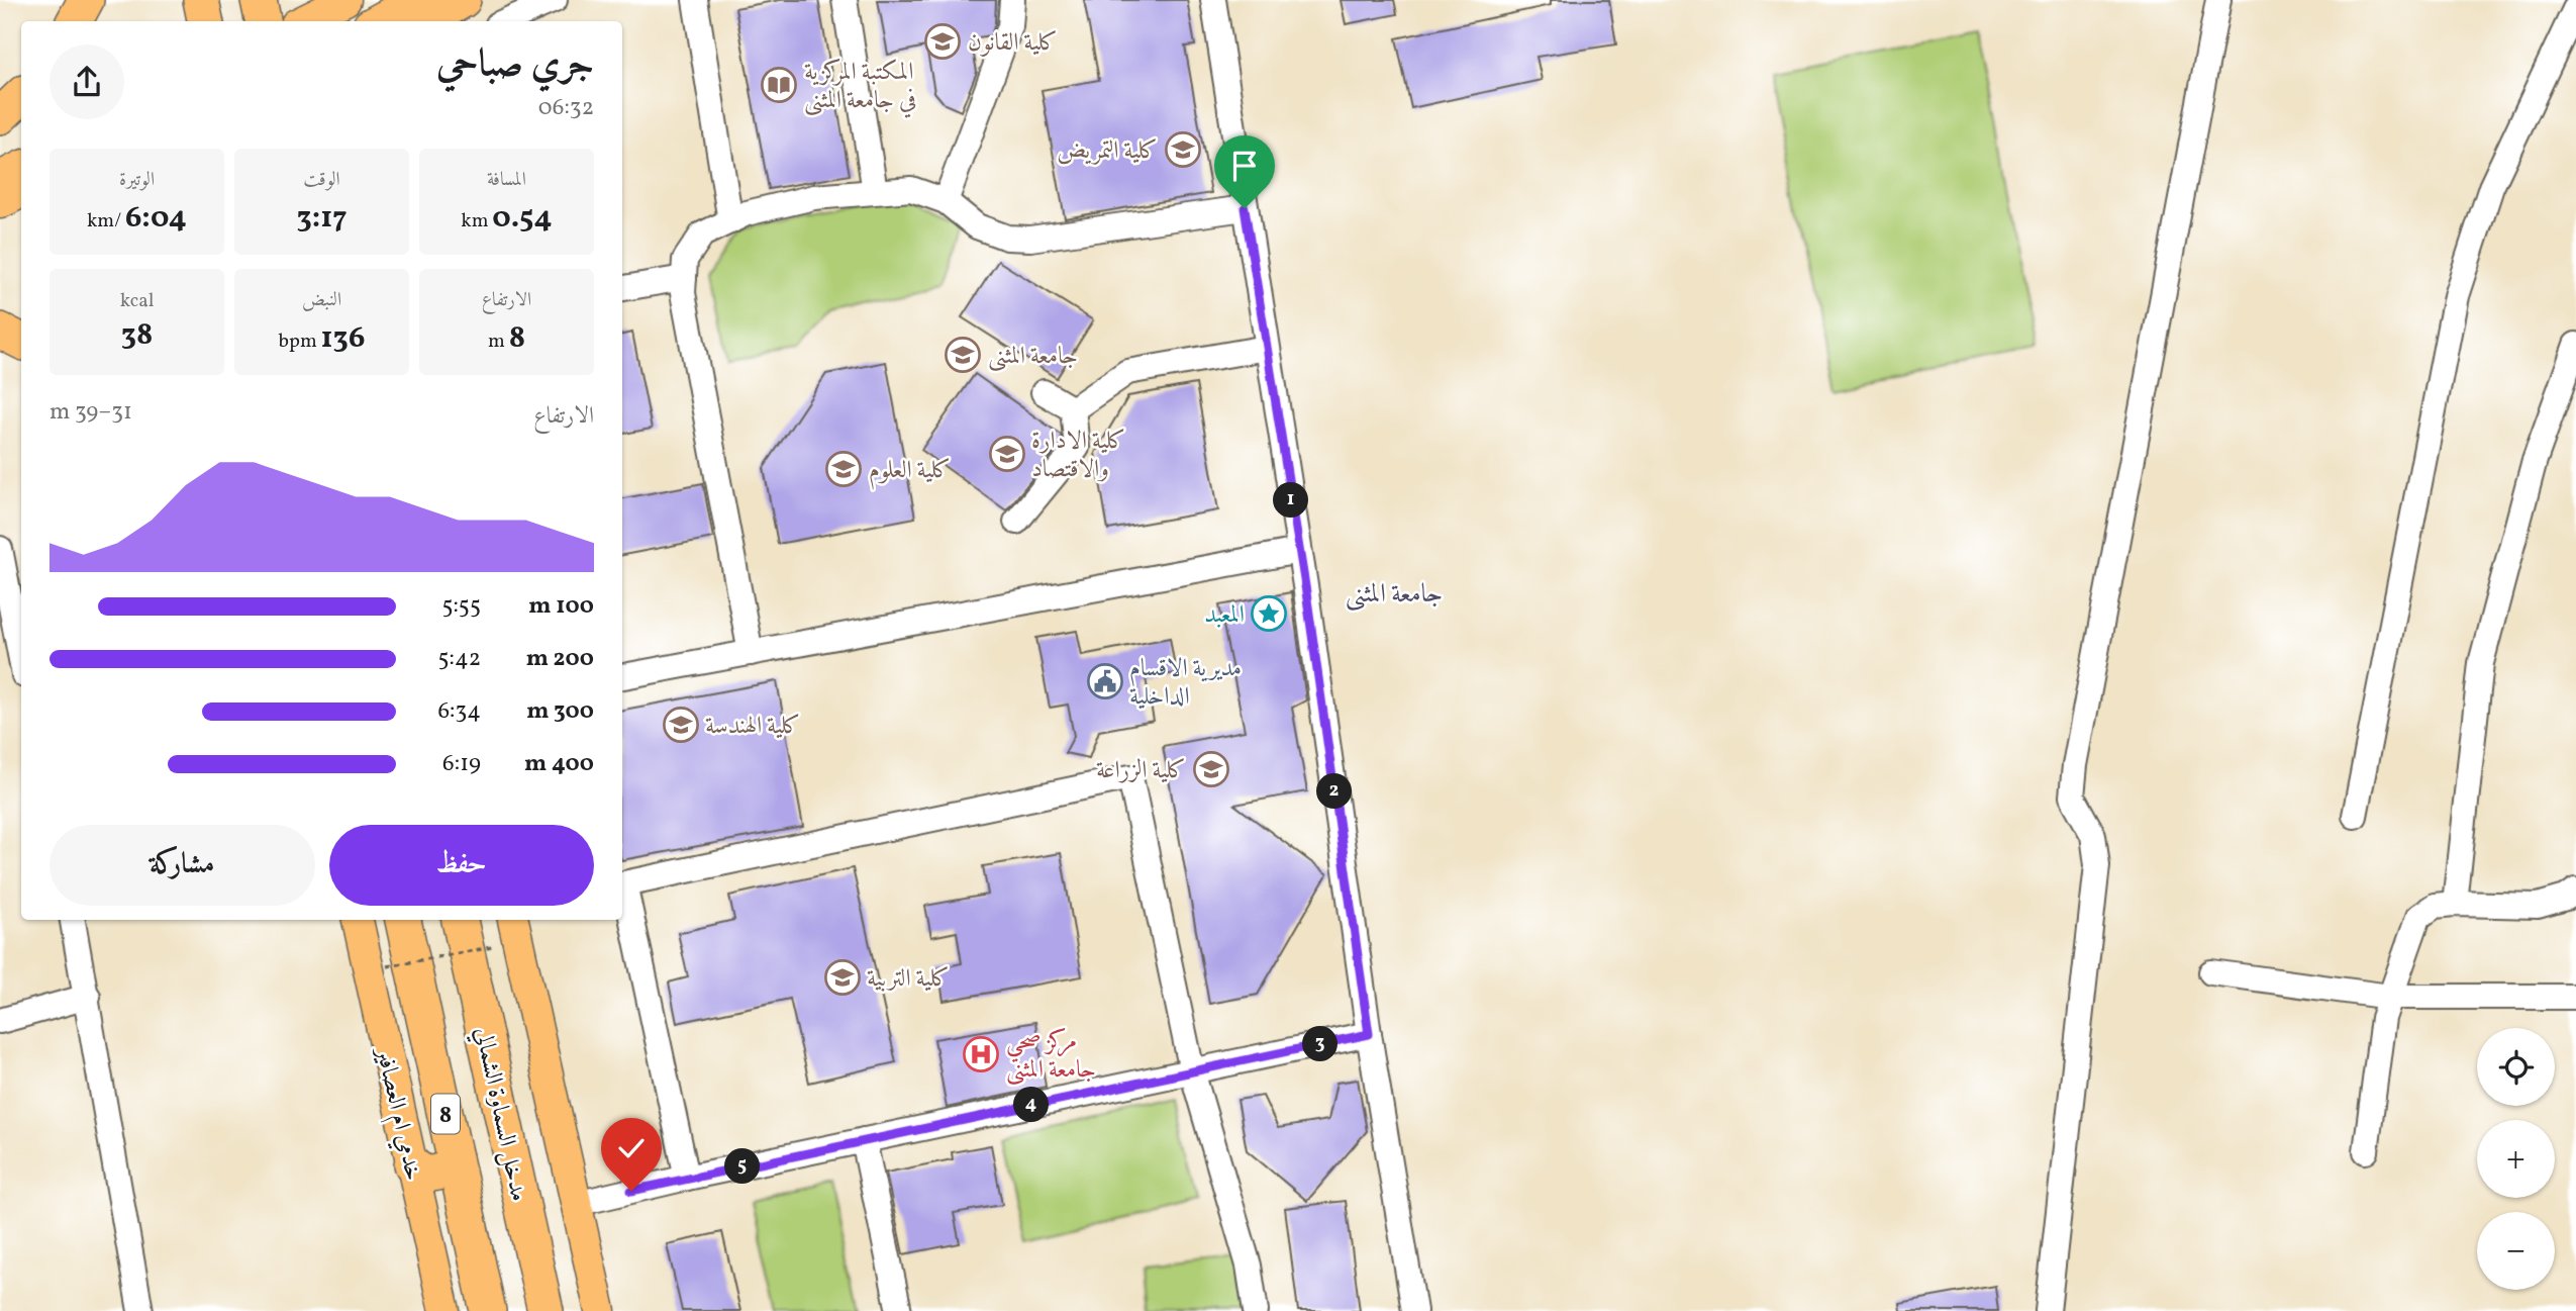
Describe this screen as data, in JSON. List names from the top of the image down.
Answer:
{
  "streets": {
    "highway": ["8", "مدخل السماوة الشمالي"],
    "main road": ["خدمي ام العصافير"]
  },
  "crossings": [
    ["خدمي ام العصافير", "8"]
  ],
  "districts": ["جامعة المثنى"],
  "places": {
    "school or university": [
      "كلية القانون",
      "كلية التمريض",
      "جامعة المثنى",
      "كلية الادارة والاقتصاد",
      "كلية العلوم",
      "كلية الهندسة",
      "كلية الزراعة",
      "كلية التربية"
    ],
    "library": ["المكتبة المركزية في جامعة المثنى"],
    "place": ["المعبد"],
    "public building": ["مديرية الاقسام الداخلية"],
    "hospital": ["مركز صحي جامعة المثنى"]
  },
  "page": {
    "heading": ["جري صباحي", "06:32"],
    "stats": [
      ["المسافة", "0.54 km"],
      ["الوقت", "3:17"],
      ["الوتيرة", "6:04 /km"],
      ["الارتفاع", "8 m"],
      ["النبض", "136 bpm"],
      ["kcal", "38"]
    ],
    "chart": ["الارتفاع", "31–39 m"],
    "pins": [
      "1",
      "2",
      "3",
      "4",
      "5"
    ],
    "list": [
      {
        "name": "100 m",
        "note": "5:55"
      },
      {
        "name": "200 m",
        "note": "5:42"
      },
      {
        "name": "300 m",
        "note": "6:34"
      },
      {
        "name": "400 m",
        "note": "6:19"
      }
    ],
    "buttons": ["حفظ", "مشاركة"],
    "map_buttons": ["+", "−"]
  }
}
